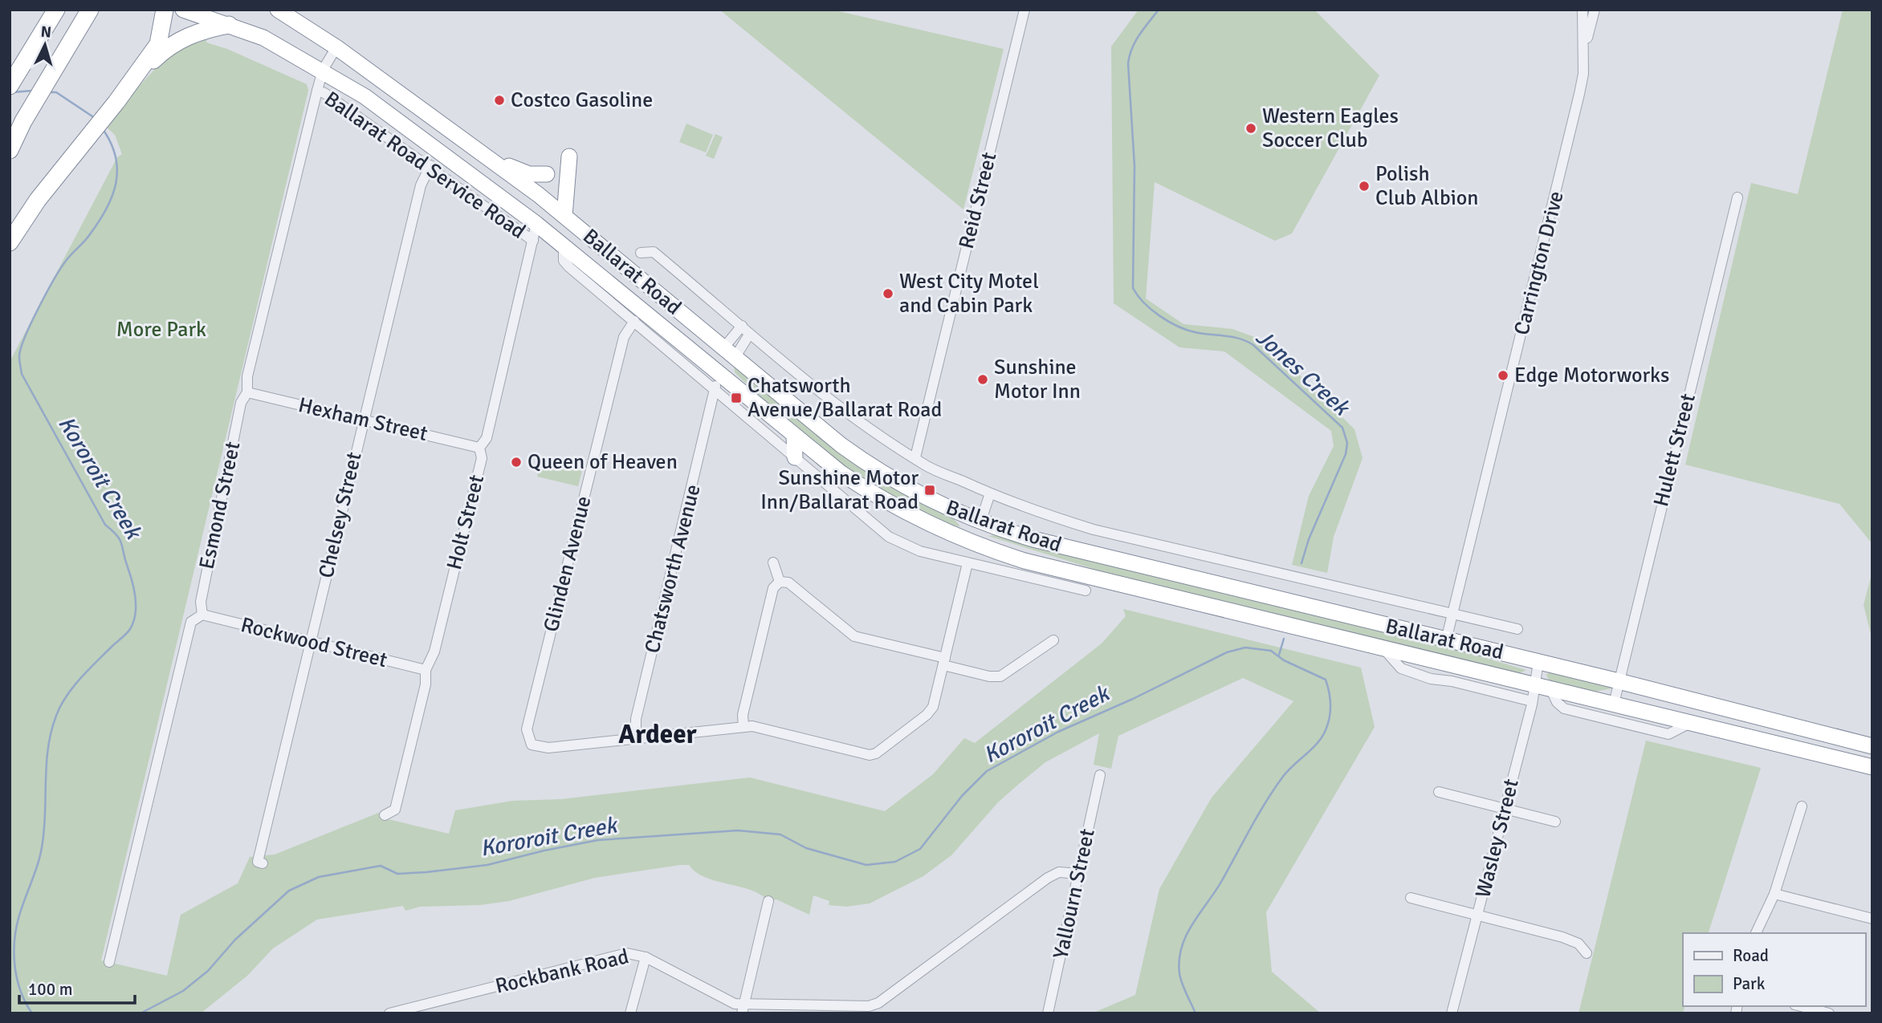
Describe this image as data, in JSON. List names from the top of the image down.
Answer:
{
  "streets": {
    "highway": ["Ballarat Road"],
    "street": [
      "Ballarat Road Service Road",
      "Reid Street",
      "Carrington Drive",
      "Hexham Street",
      "Hulett Street",
      "Esmond Street",
      "Chelsey Street",
      "Holt Street",
      "Glinden Avenue",
      "Chatsworth Avenue",
      "Rockwood Street",
      "Wasley Street",
      "Yallourn Street",
      "Rockbank Road"
    ]
  },
  "crossings": [
    ["Ballarat Road Service Road", "Esmond Street"],
    ["Ballarat Road Service Road", "Chelsey Street"],
    ["Ballarat Road Service Road", "Holt Street"],
    ["Reid Street", "Ballarat Road"],
    ["Carrington Drive", "Ballarat Road"],
    ["Ballarat Road", "Hulett Street"],
    ["Ballarat Road", "Esmond Street"],
    ["Ballarat Road", "Holt Street"],
    ["Ballarat Road", "Glinden Avenue"],
    ["Ballarat Road", "Chatsworth Avenue"],
    ["Ballarat Road", "Wasley Street"],
    ["Hexham Street", "Esmond Street"],
    ["Hexham Street", "Chelsey Street"],
    ["Hexham Street", "Holt Street"],
    ["Esmond Street", "Rockwood Street"],
    ["Chelsey Street", "Rockwood Street"],
    ["Holt Street", "Rockwood Street"],
    ["Glinden Avenue", "Chatsworth Avenue"],
    ["Yallourn Street", "Rockbank Road"]
  ],
  "districts": ["Ardeer"],
  "water": ["Jones Creek", "Kororoit Creek"],
  "parks": ["More Park"],
  "places": {
    "other": [
      "Costco Gasoline",
      "Western Eagles Soccer Club",
      "Polish Club Albion",
      "West City Motel and Cabin Park",
      "Edge Motorworks",
      "Sunshine Motor Inn",
      "Queen of Heaven"
    ],
    "transit": ["Chatsworth Avenue/Ballarat Road", "Sunshine Motor Inn/Ballarat Road"]
  },
  "legend": ["Road", "Park"],
  "scale_bar": "100 m",
  "north": "top"
}
